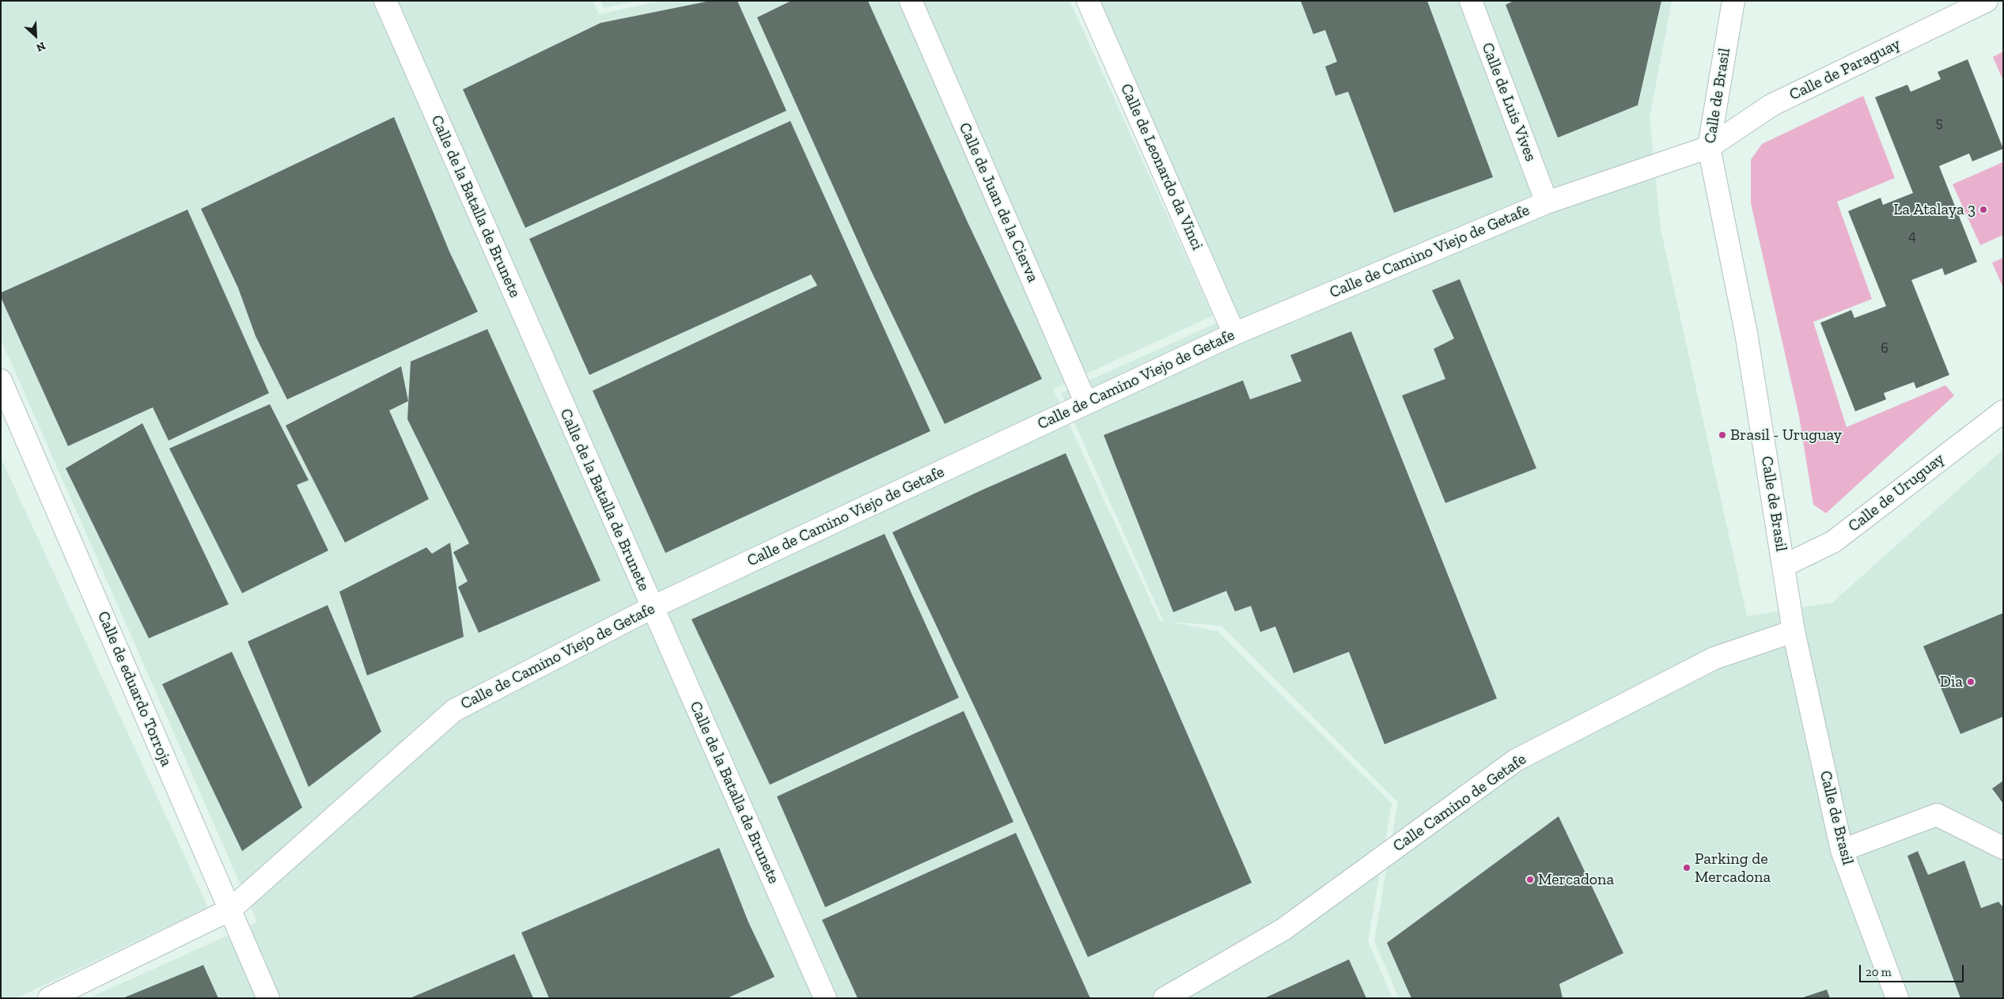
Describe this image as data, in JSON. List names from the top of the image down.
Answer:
{
  "streets": {
    "street": [
      "Calle de Paraguay",
      "Calle de Brasil",
      "Calle de Luis Vives",
      "Calle de Leonardo da Vinci",
      "Calle de Juan de la Cierva",
      "Calle de la Batalla de Brunete",
      "Calle de Camino Viejo de Getafe",
      "Calle de Uruguay",
      "Calle de eduardo Torroja",
      "Calle Camino de Getafe"
    ]
  },
  "crossings": [
    ["Calle de Paraguay", "Calle de Brasil"],
    ["Calle de Paraguay", "Calle de Camino Viejo de Getafe"],
    ["Calle de Brasil", "Calle de Camino Viejo de Getafe"],
    ["Calle de Brasil", "Calle de Uruguay"],
    ["Calle de Brasil", "Calle Camino de Getafe"],
    ["Calle de Luis Vives", "Calle de Camino Viejo de Getafe"],
    ["Calle de Leonardo da Vinci", "Calle de Camino Viejo de Getafe"],
    ["Calle de Juan de la Cierva", "Calle de Camino Viejo de Getafe"],
    ["Calle de la Batalla de Brunete", "Calle de Camino Viejo de Getafe"],
    ["Calle de Camino Viejo de Getafe", "Calle de eduardo Torroja"]
  ],
  "places": [
    "La Atalaya 3",
    "Brasil - Uruguay",
    "Dia",
    "Parking de Mercadona",
    "Mercadona"
  ],
  "house_numbers": ["5", "4", "6"],
  "scale_bar": "20 m",
  "north": "bottom right"
}
